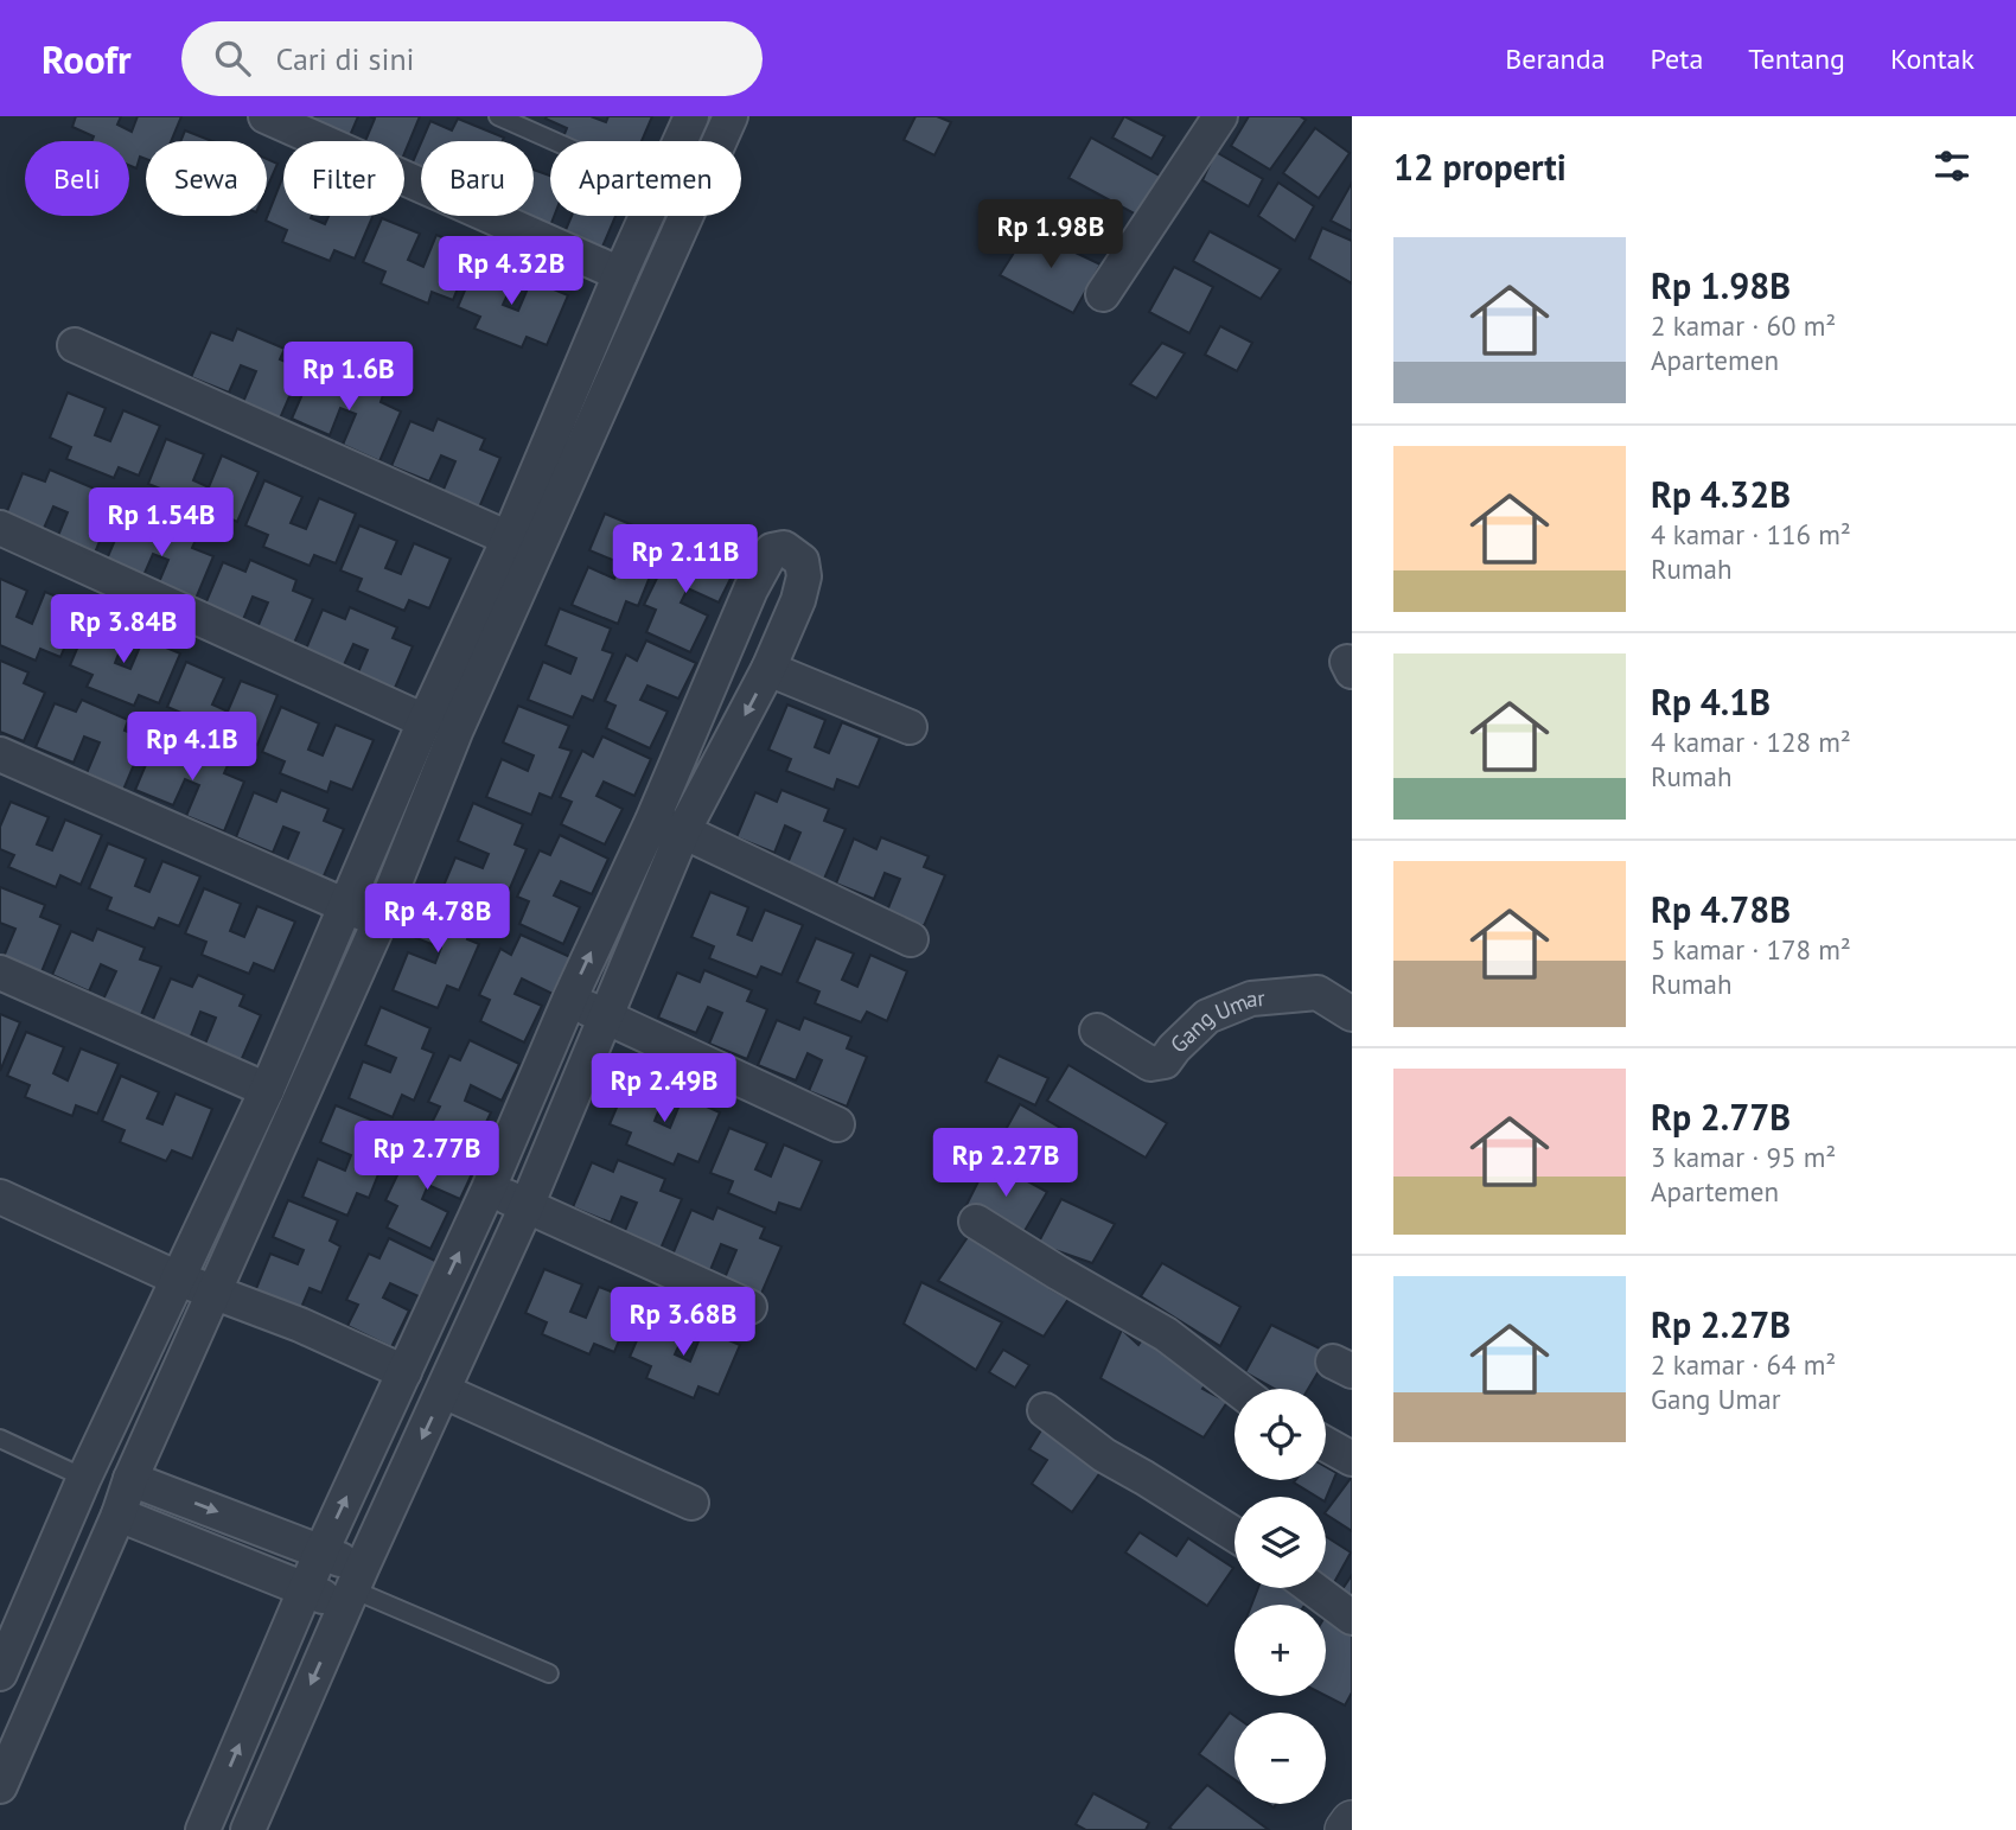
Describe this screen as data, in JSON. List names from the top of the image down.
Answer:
{
  "streets": {
    "street": ["Gang Umar"]
  },
  "page": {
    "header": "Roofr",
    "search": "Cari di sini",
    "nav": [
      "Beranda",
      "Peta",
      "Tentang",
      "Kontak"
    ],
    "heading": "12 properti",
    "chip": [
      "Beli",
      "Sewa",
      "Filter",
      "Baru",
      "Apartemen"
    ],
    "price": [
      "Rp 1.98B",
      "Rp 4.32B",
      "Rp 1.6B",
      "Rp 1.54B",
      "Rp 2.11B",
      "Rp 3.84B",
      "Rp 4.1B",
      "Rp 4.78B",
      "Rp 2.49B",
      "Rp 2.77B",
      "Rp 2.27B",
      "Rp 3.68B"
    ],
    "list": [
      {
        "name": "Rp 1.98B",
        "note": "2 kamar · 60 m² · Apartemen"
      },
      {
        "name": "Rp 4.32B",
        "note": "4 kamar · 116 m² · Rumah"
      },
      {
        "name": "Rp 4.1B",
        "note": "4 kamar · 128 m² · Rumah"
      },
      {
        "name": "Rp 4.78B",
        "note": "5 kamar · 178 m² · Rumah"
      },
      {
        "name": "Rp 2.77B",
        "note": "3 kamar · 95 m² · Apartemen"
      },
      {
        "name": "Rp 2.27B",
        "note": "2 kamar · 64 m² · Gang Umar"
      }
    ],
    "map_buttons": ["+", "−"]
  }
}
